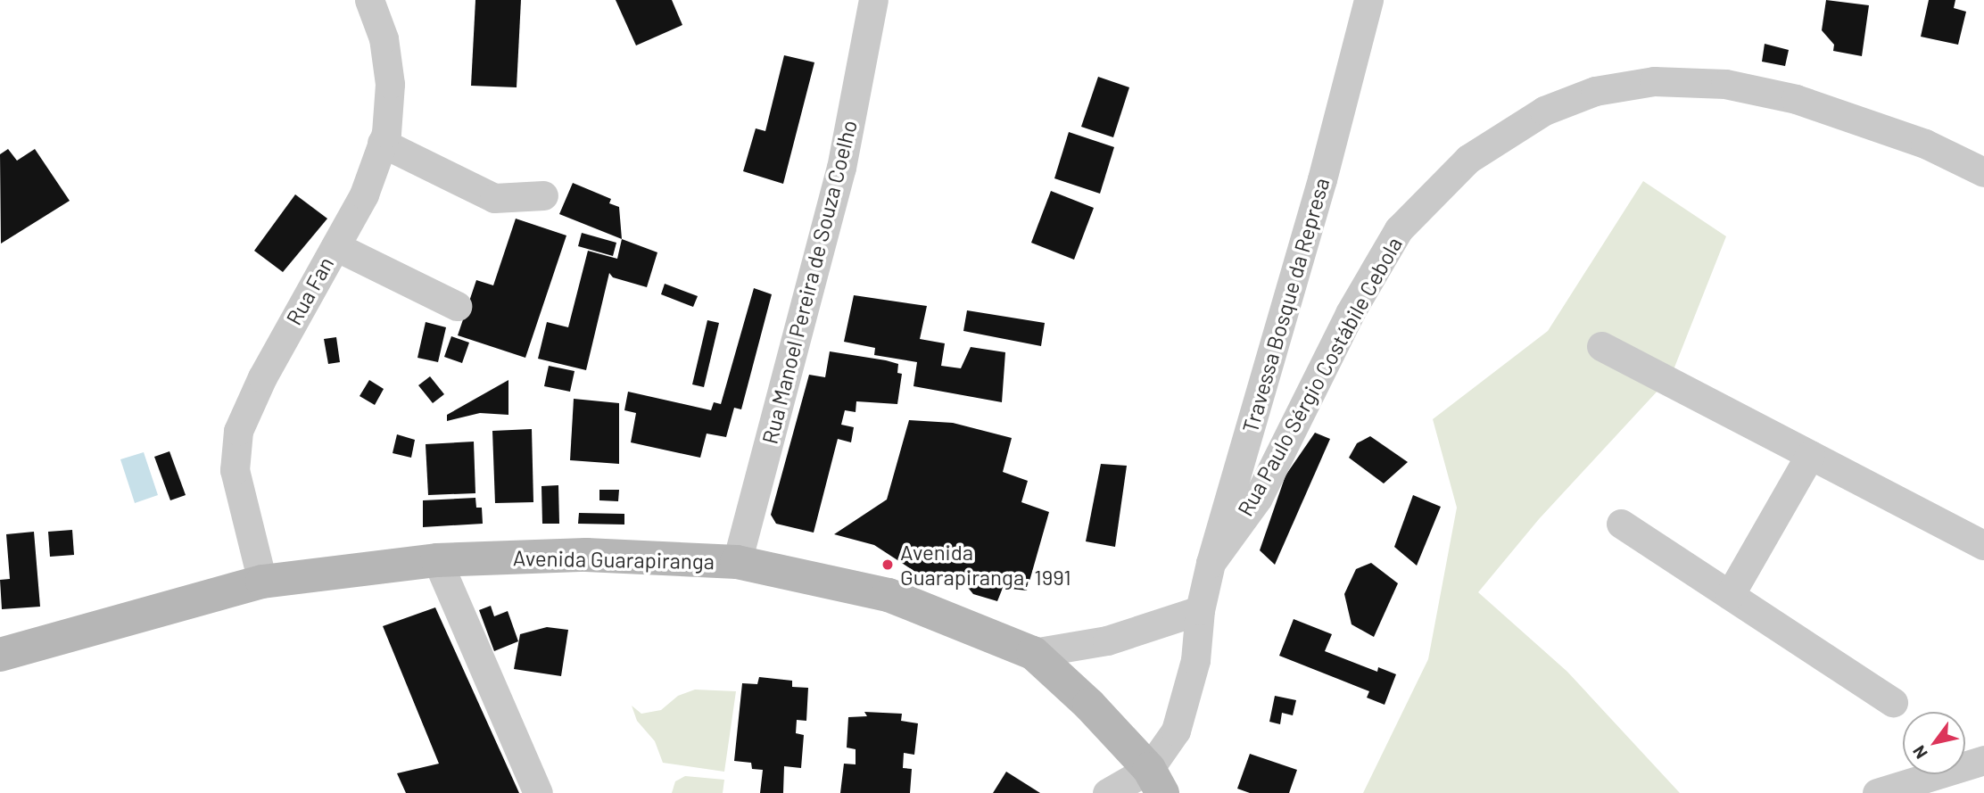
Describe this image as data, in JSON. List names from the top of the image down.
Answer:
{
  "streets": {
    "main road": ["Avenida Guarapiranga"],
    "street": [
      "Rua Manoel Pereira de Souza Coelho",
      "Rua Fan",
      "Travessa Bosque da Represa",
      "Rua Paulo Sérgio Costábile Cebola"
    ]
  },
  "crossings": [
    ["Rua Manoel Pereira de Souza Coelho", "Avenida Guarapiranga"],
    ["Rua Fan", "Avenida Guarapiranga"],
    ["Travessa Bosque da Represa", "Rua Paulo Sérgio Costábile Cebola"],
    ["Travessa Bosque da Represa", "Avenida Guarapiranga"]
  ],
  "places": ["Avenida Guarapiranga, 1991"],
  "north": "bottom left"
}
